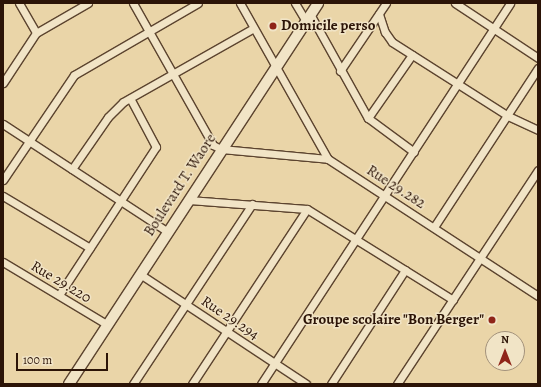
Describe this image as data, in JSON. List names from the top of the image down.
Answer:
{
  "streets": {
    "street": [
      "Boulevard T. Waore",
      "Rue 29.282",
      "Rue 29.220",
      "Rue 29.294"
    ]
  },
  "crossings": [
    ["Boulevard T. Waore", "Rue 29.282"],
    ["Boulevard T. Waore", "Rue 29.220"],
    ["Boulevard T. Waore", "Rue 29.294"]
  ],
  "places": ["Domicile perso", "Groupe scolaire \"Bon Berger\""],
  "scale_bar": "100 m",
  "north": "top"
}
